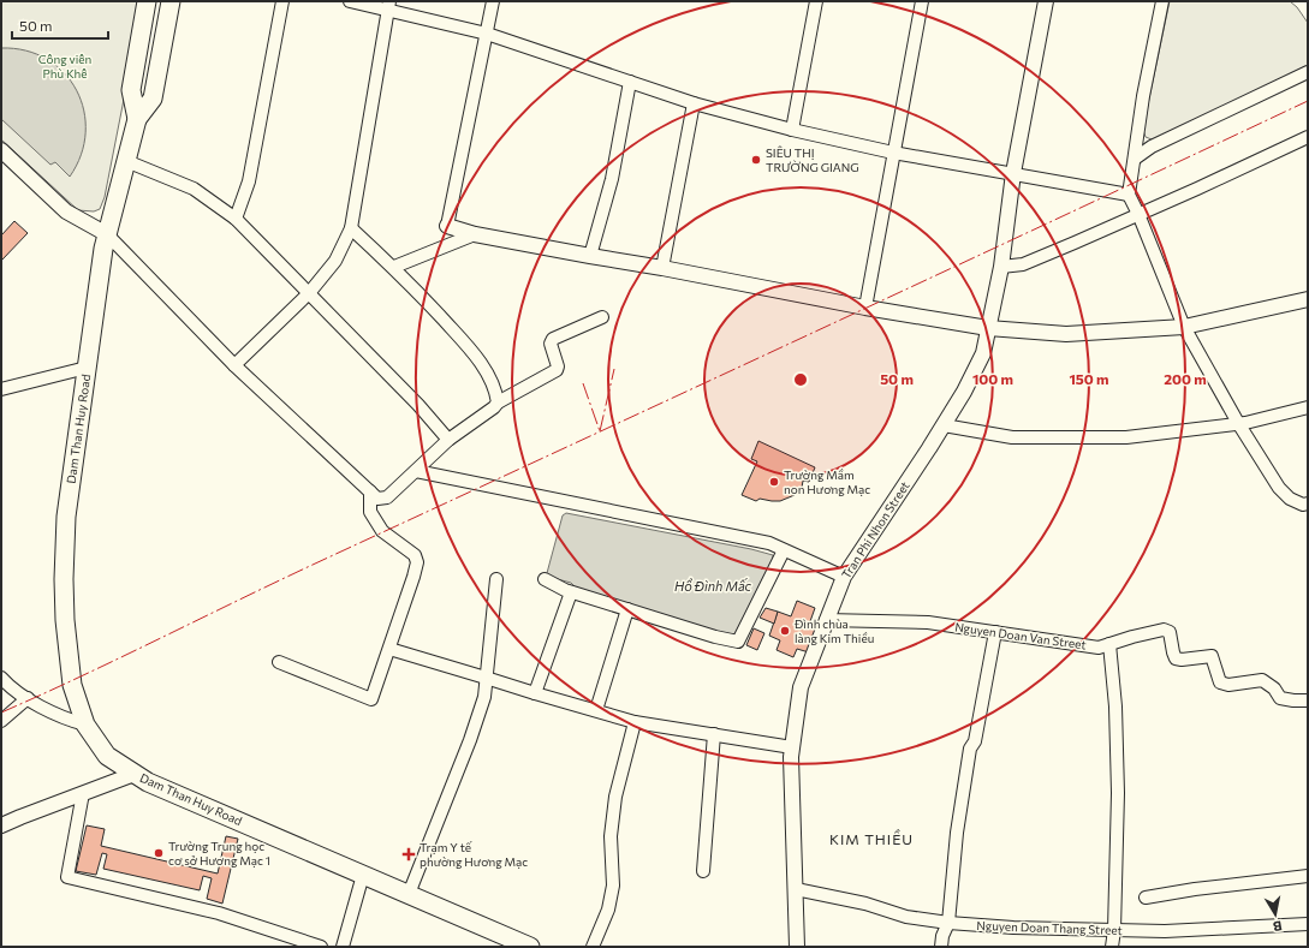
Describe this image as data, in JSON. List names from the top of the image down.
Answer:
{
  "streets": {
    "main road": ["Dam Than Huy Road"],
    "street": ["Tran Phi Nhon Street", "Nguyen Doan Van Street", "Nguyen Doan Thang Street"]
  },
  "crossings": [
    ["Tran Phi Nhon Street", "Nguyen Doan Van Street"],
    ["Tran Phi Nhon Street", "Nguyen Doan Thang Street"]
  ],
  "districts": ["KIM THIỀU"],
  "water": ["Hồ Đình Mấc"],
  "parks": ["Công viên Phù Khê"],
  "places": {
    "other": [
      "SIÊU THỊ TRƯỜNG GIANG",
      "Trường Mầm non Hương Mạc",
      "Đình chùa làng Kim Thiều",
      "Trường Trung học cơ sở Hương Mạc 1"
    ],
    "health": ["Trạm Y tế phường Hương Mạc"]
  },
  "scale_bar": "50 m",
  "north": "bottom",
  "rings": [
    "50 m",
    "100 m",
    "150 m",
    "200 m"
  ]
}
